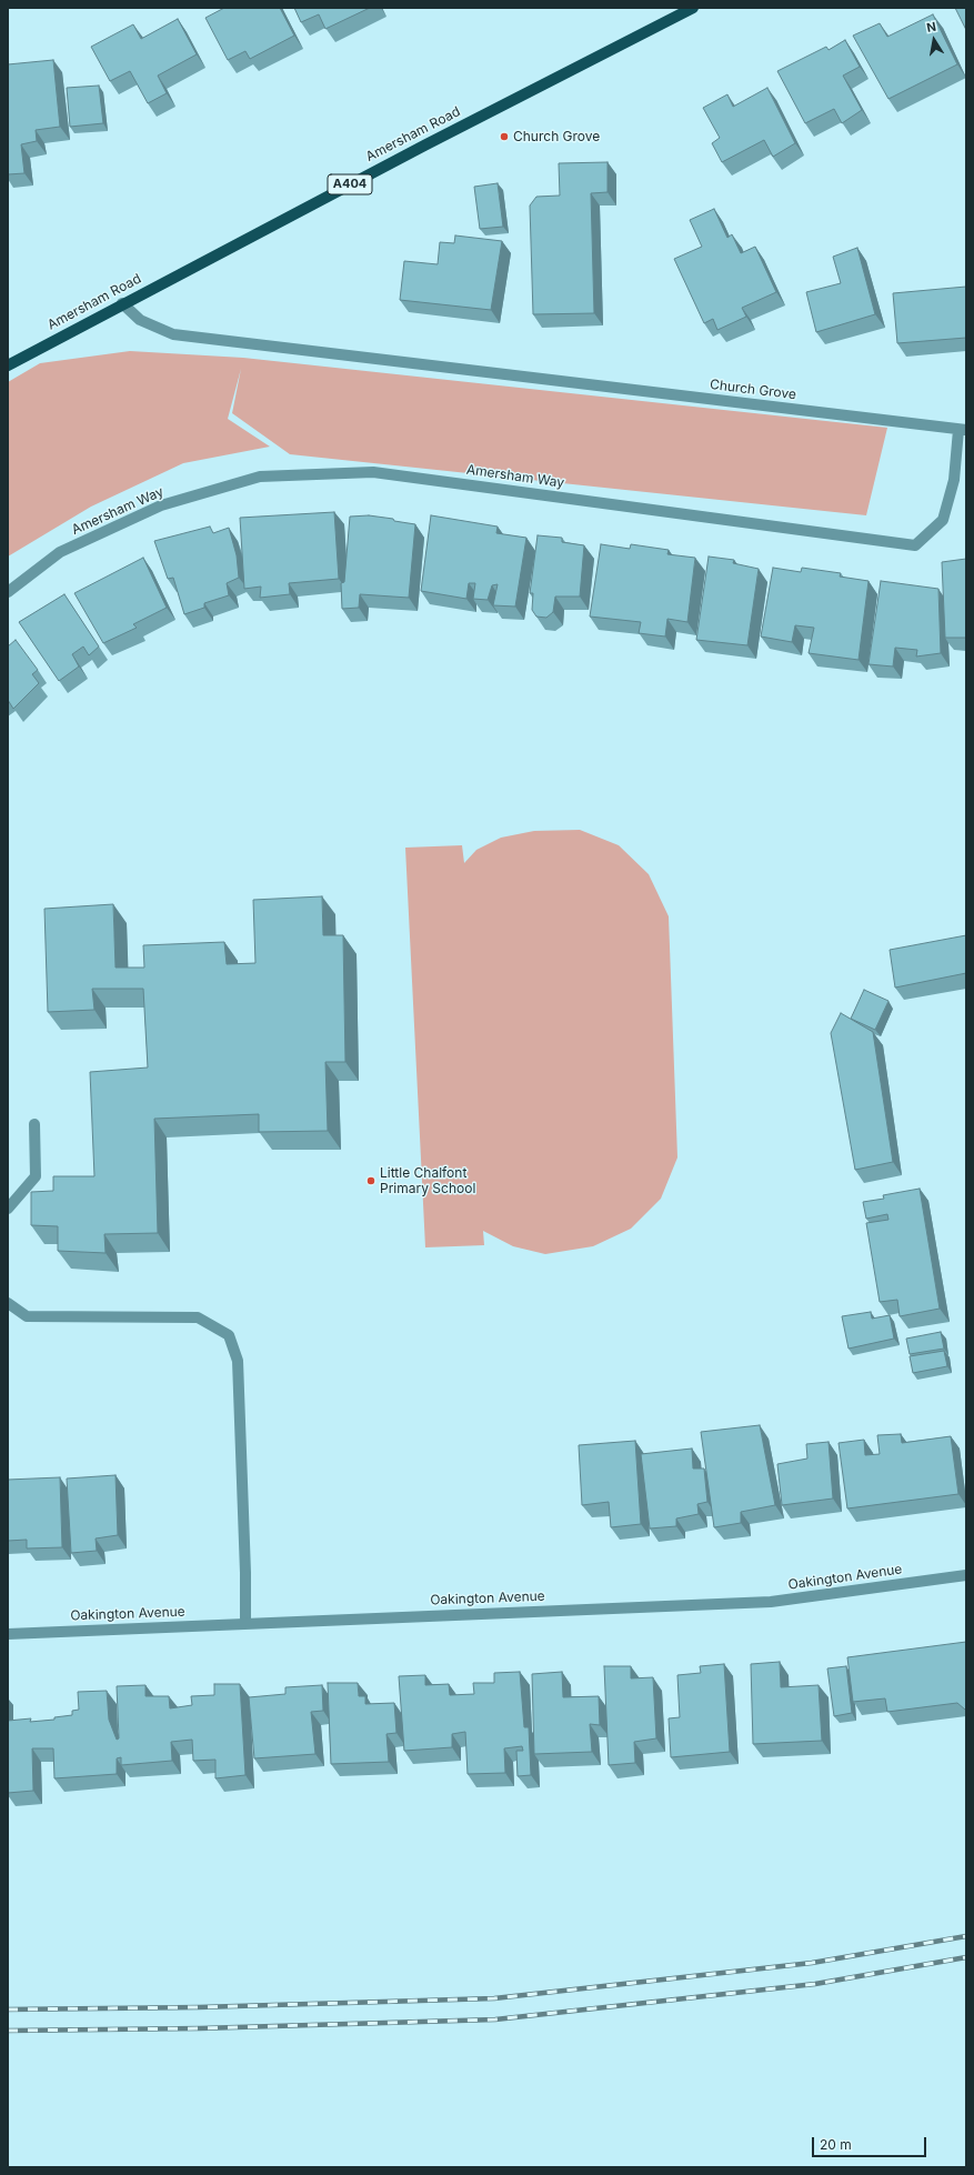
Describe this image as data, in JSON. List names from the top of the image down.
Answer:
{
  "streets": {
    "main road": ["Amersham Road", "A404"],
    "street": ["Church Grove", "Amersham Way", "Oakington Avenue"]
  },
  "crossings": [
    ["Amersham Road", "Church Grove"],
    ["Church Grove", "Amersham Way"]
  ],
  "places": ["Church Grove", "Little Chalfont Primary School"],
  "scale_bar": "20 m",
  "north": "top"
}
